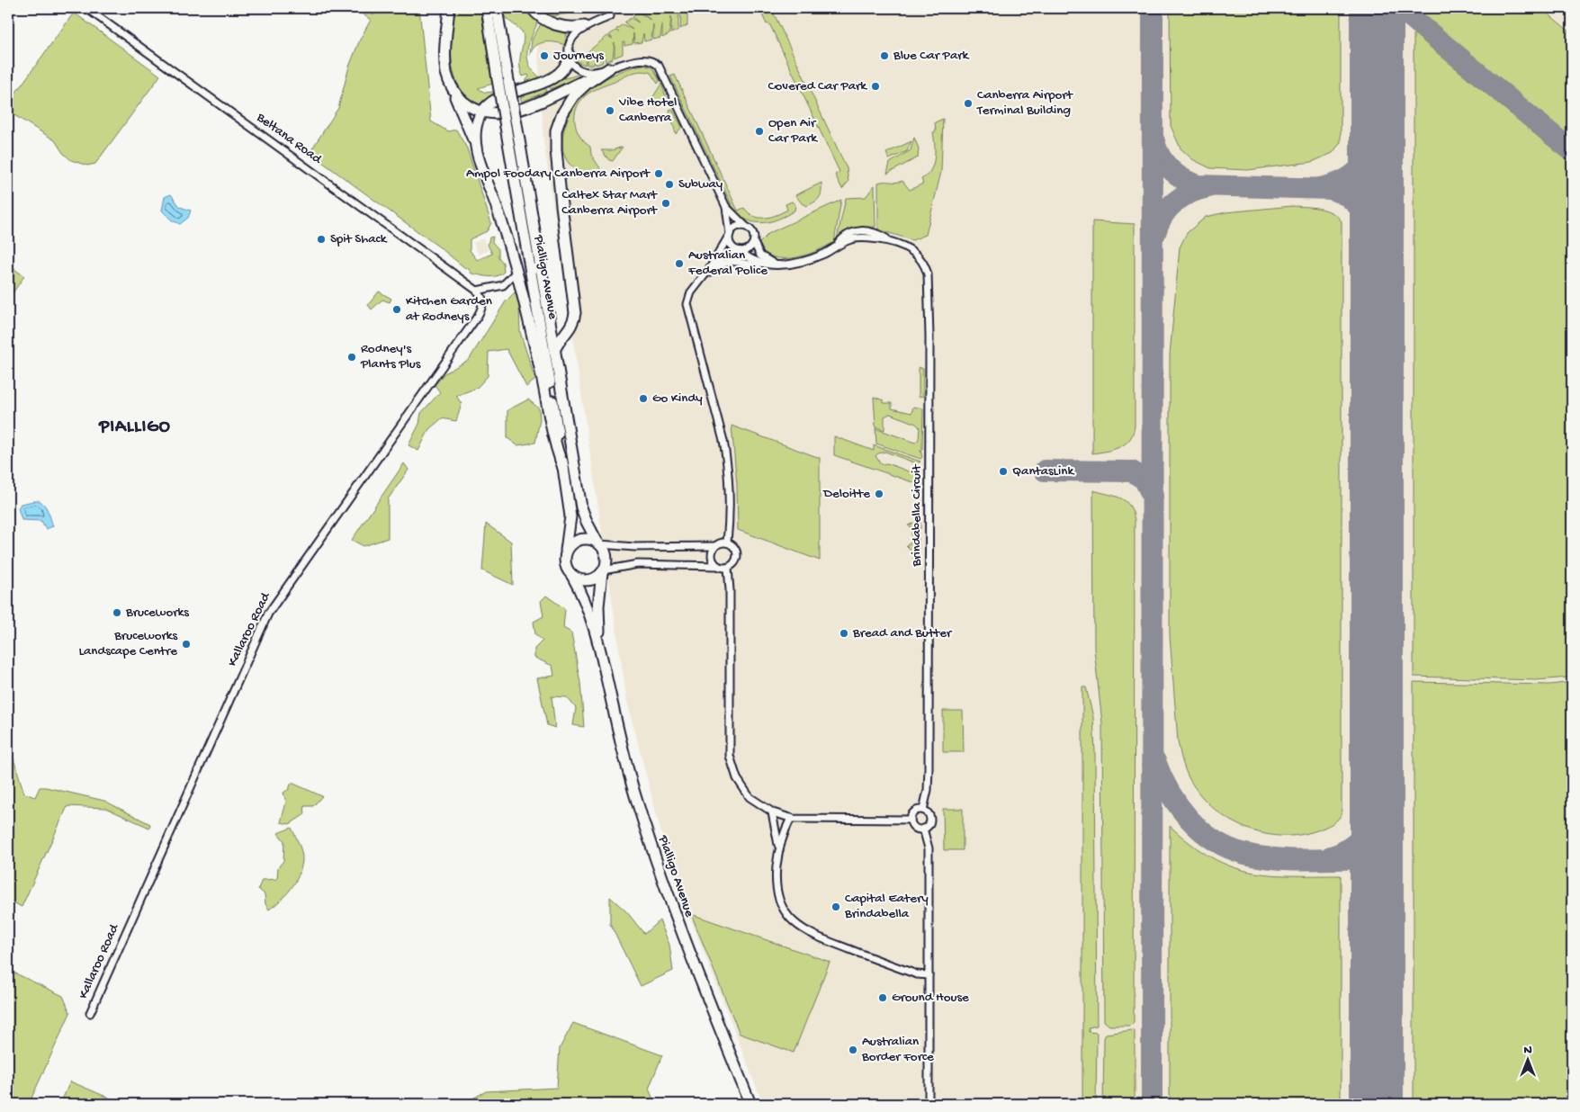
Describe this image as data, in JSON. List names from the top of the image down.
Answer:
{
  "streets": {
    "main road": ["Pialligo Avenue"],
    "street": ["Beltana Road", "Brindabella Circuit", "Kallaroo Road"]
  },
  "crossings": [
    ["Beltana Road", "Kallaroo Road"]
  ],
  "districts": ["PIALLIGO"],
  "places": [
    "Journeys",
    "Blue Car Park",
    "Covered Car Park",
    "Canberra Airport Terminal Building",
    "Vibe Hotel Canberra",
    "Open Air Car Park",
    "Ampol Foodary Canberra Airport",
    "Subway",
    "Caltex Star Mart Canberra Airport",
    "Spit Shack",
    "Australian Federal Police",
    "Kitchen Garden at Rodneys",
    "Rodney's Plants Plus",
    "Go Kindy",
    "QantasLink",
    "Deloitte",
    "Bruceworks",
    "Bread and Butter",
    "Bruceworks Landscape Centre",
    "Capital Eatery Brindabella",
    "Ground House",
    "Australian Border Force"
  ],
  "north": "top"
}
